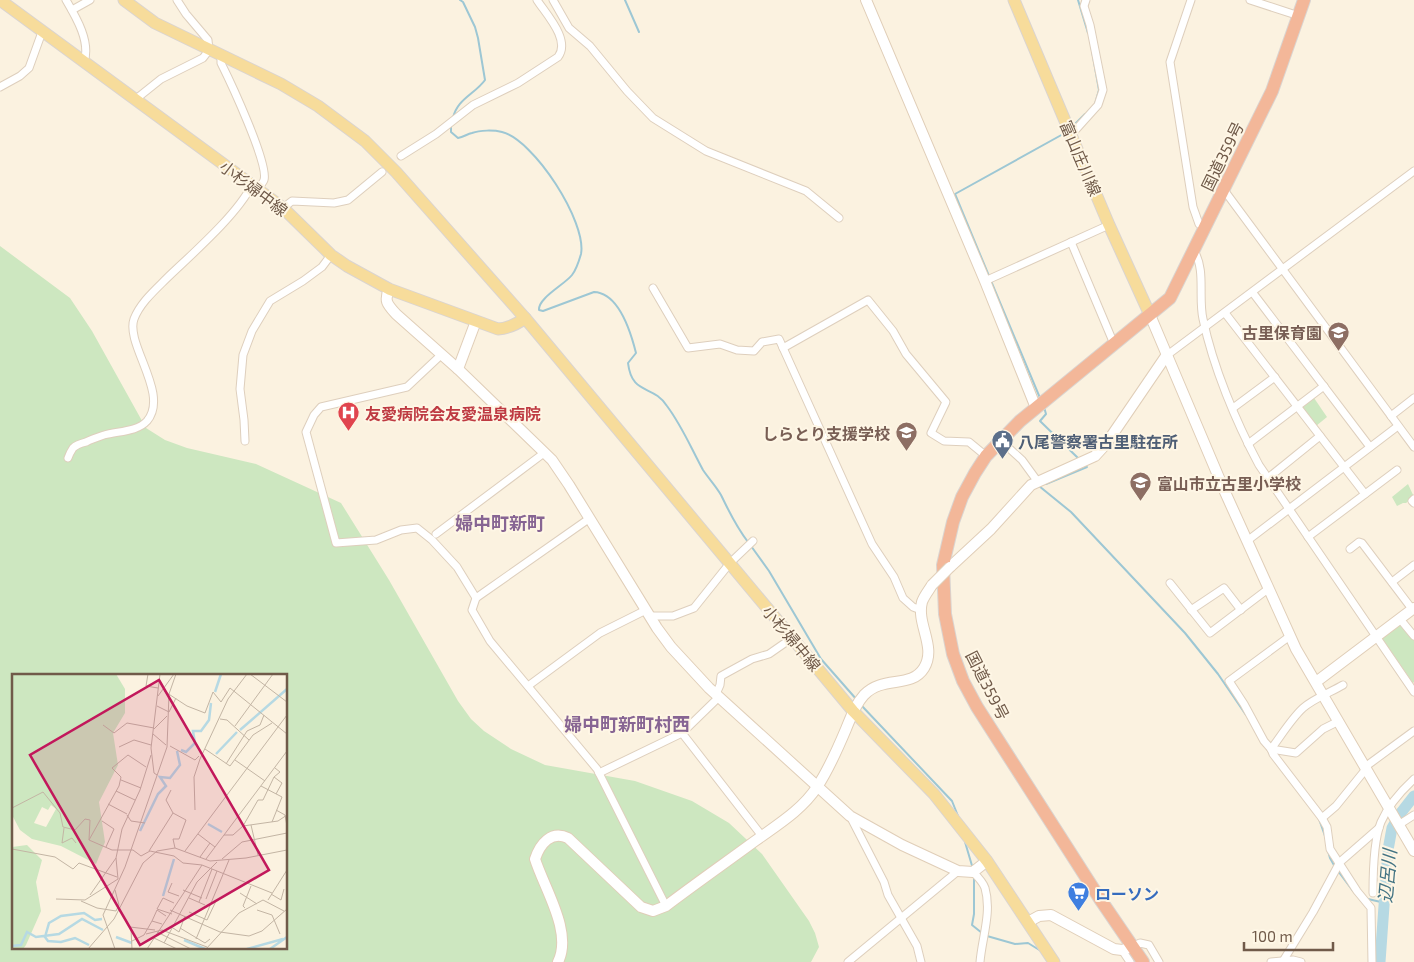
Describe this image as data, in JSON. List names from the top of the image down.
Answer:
{
  "streets": {
    "highway": ["国道359号"],
    "main road": ["富山庄川線", "小杉婦中線"]
  },
  "crossings": [
    ["国道359号", "富山庄川線"]
  ],
  "districts": ["婦中町新町", "婦中町新町村西"],
  "water": ["辺呂川"],
  "places": {
    "school or university": ["古里保育園", "しらとり支援学校", "富山市立古里小学校"],
    "hospital": ["友愛病院会友愛温泉病院"],
    "public building": ["八尾警察署古里駐在所"],
    "supermarket": ["ローソン"]
  },
  "scale_bar": "100 m"
}
